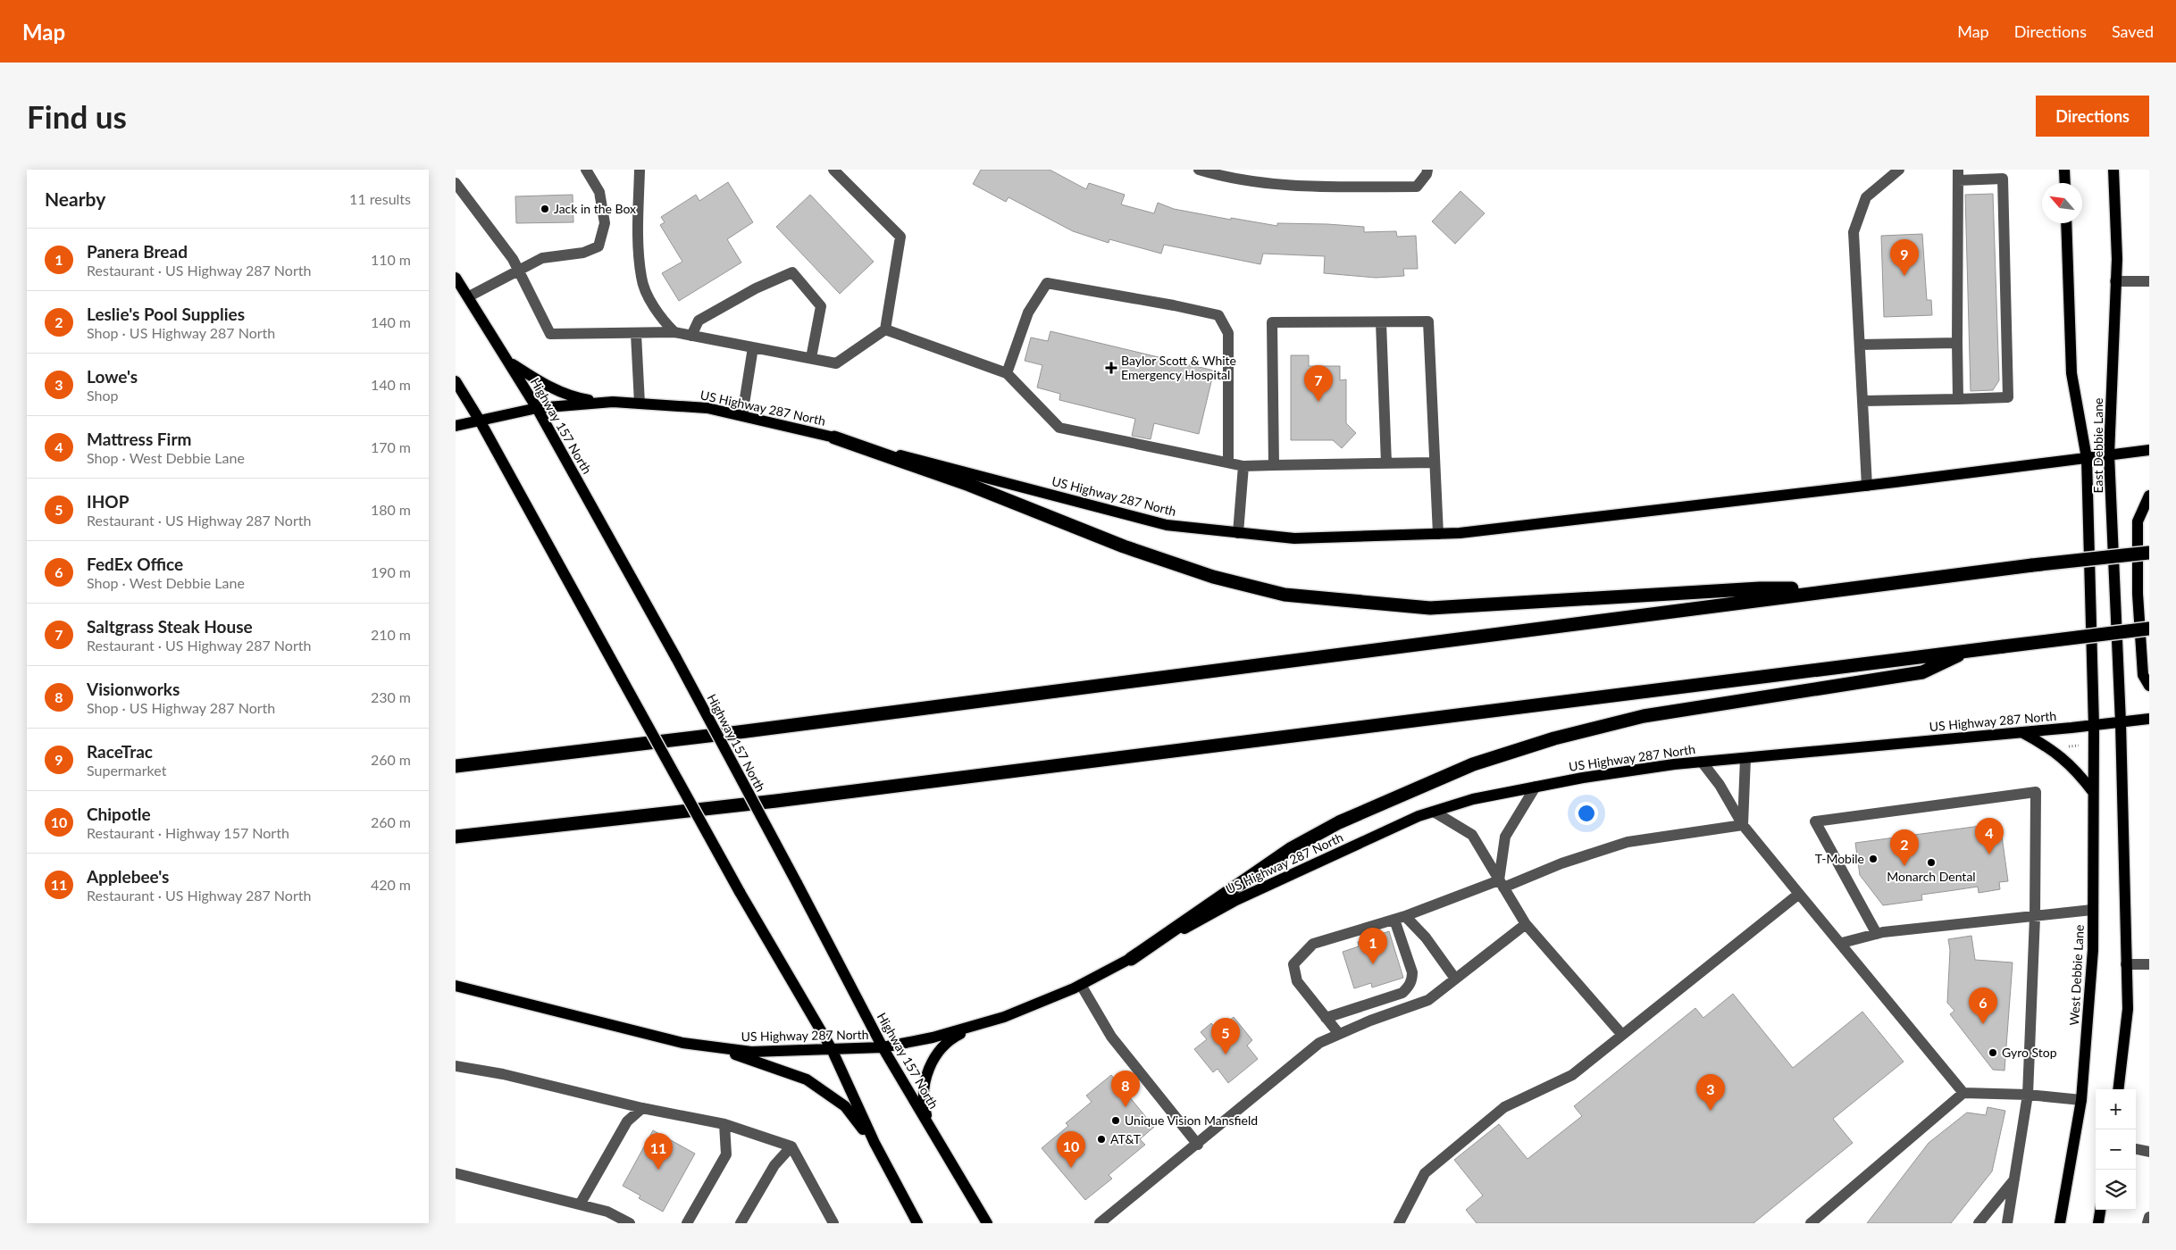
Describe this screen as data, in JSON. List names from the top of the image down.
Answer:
{
  "streets": {
    "main road": [
      "US Highway 287 North",
      "Highway 157 North",
      "East Debbie Lane",
      "West Debbie Lane"
    ]
  },
  "crossings": [
    ["US Highway 287 North", "Highway 157 North"],
    ["US Highway 287 North", "East Debbie Lane"],
    ["US Highway 287 North", "West Debbie Lane"],
    ["East Debbie Lane", "West Debbie Lane"]
  ],
  "places": {
    "other": [
      "Jack in the Box",
      "T-Mobile",
      "Monarch Dental",
      "Gyro Stop",
      "Unique Vision Mansfield",
      "AT&T"
    ],
    "health": ["Baylor Scott & White Emergency Hospital"]
  },
  "north": "top left",
  "page": {
    "header": "Map",
    "nav": ["Map", "Directions", "Saved"],
    "buttons": "Directions",
    "title": "Find us",
    "heading": ["Nearby", "11 results"],
    "list": [
      {
        "mark": "1",
        "name": "Panera Bread",
        "note": "Restaurant · US Highway 287 North",
        "value": "110 m"
      },
      {
        "mark": "2",
        "name": "Leslie's Pool Supplies",
        "note": "Shop · US Highway 287 North",
        "value": "140 m"
      },
      {
        "mark": "3",
        "name": "Lowe's",
        "note": "Shop",
        "value": "140 m"
      },
      {
        "mark": "4",
        "name": "Mattress Firm",
        "note": "Shop · West Debbie Lane",
        "value": "170 m"
      },
      {
        "mark": "5",
        "name": "IHOP",
        "note": "Restaurant · US Highway 287 North",
        "value": "180 m"
      },
      {
        "mark": "6",
        "name": "FedEx Office",
        "note": "Shop · West Debbie Lane",
        "value": "190 m"
      },
      {
        "mark": "7",
        "name": "Saltgrass Steak House",
        "note": "Restaurant · US Highway 287 North",
        "value": "210 m"
      },
      {
        "mark": "8",
        "name": "Visionworks",
        "note": "Shop · US Highway 287 North",
        "value": "230 m"
      },
      {
        "mark": "9",
        "name": "RaceTrac",
        "note": "Supermarket",
        "value": "260 m"
      },
      {
        "mark": "10",
        "name": "Chipotle",
        "note": "Restaurant · Highway 157 North",
        "value": "260 m"
      },
      {
        "mark": "11",
        "name": "Applebee's",
        "note": "Restaurant · US Highway 287 North",
        "value": "420 m"
      }
    ],
    "pins": [
      "9",
      "7",
      "4",
      "2",
      "1",
      "6",
      "5",
      "8",
      "3",
      "10",
      "11"
    ],
    "map_buttons": ["+", "−"]
  }
}
